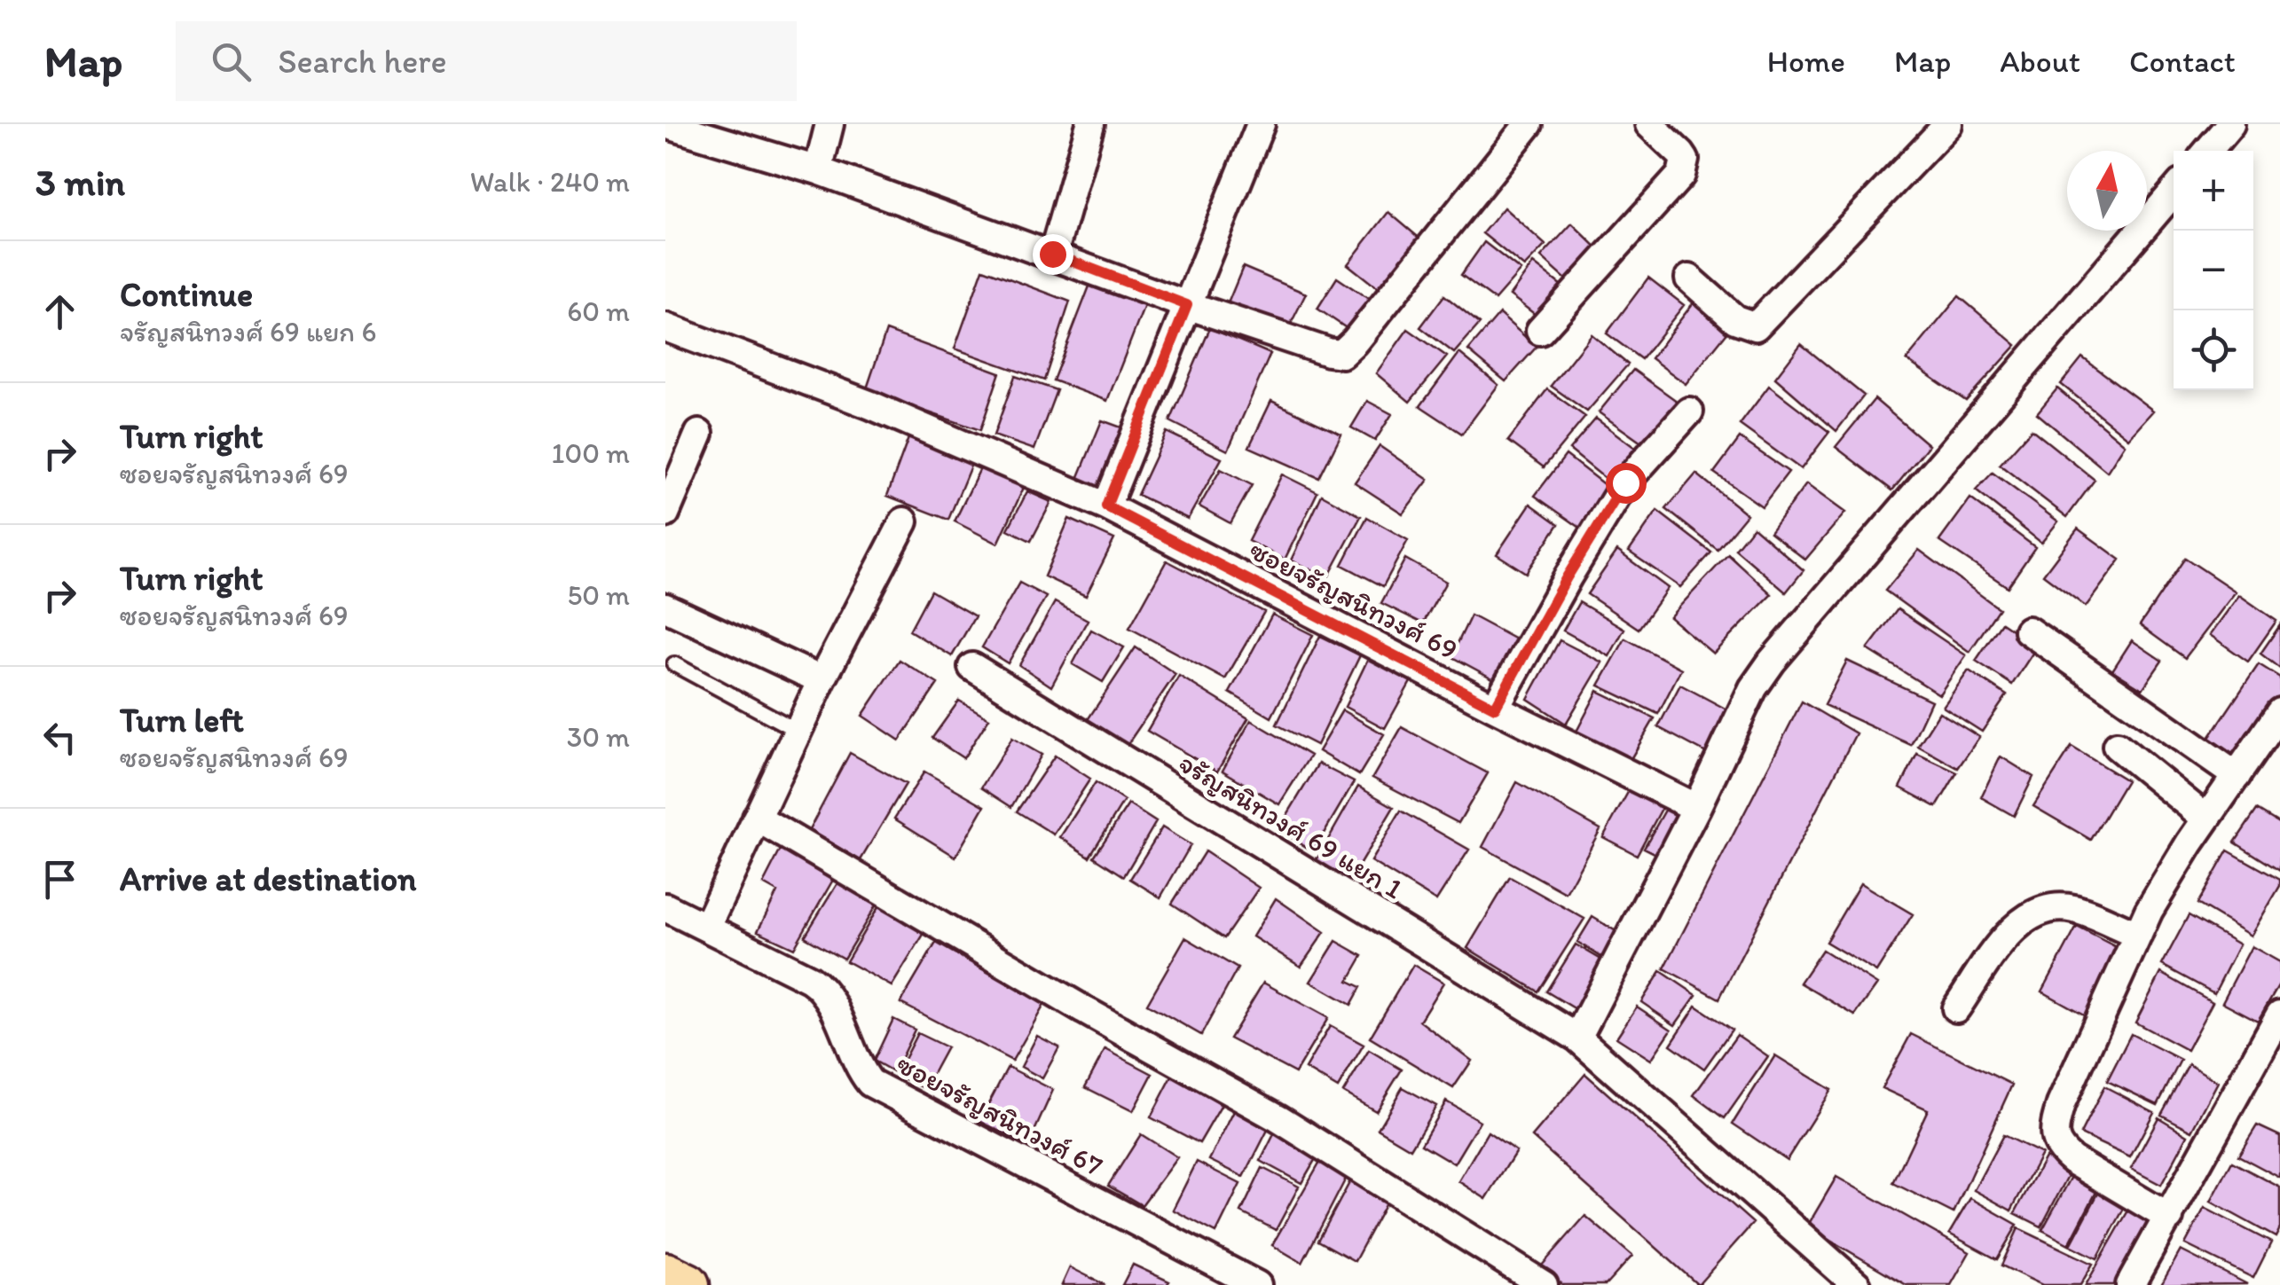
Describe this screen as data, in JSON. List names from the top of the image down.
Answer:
{
  "streets": {
    "street": ["ซอยจรัญสนิทวงศ์ 69", "จรัญสนิทวงศ์ 69 แยก 1", "ซอยจรัญสนิทวงศ์ 67"]
  },
  "north": "top",
  "page": {
    "header": "Map",
    "search": "Search here",
    "nav": [
      "Home",
      "Map",
      "About",
      "Contact"
    ],
    "heading": ["3 min", "Walk · 240 m"],
    "map_buttons": ["+", "−"],
    "list": [
      ["Continue", "จรัญสนิทวงศ์ 69 แยก 6", "60 m"],
      ["Turn right", "ซอยจรัญสนิทวงศ์ 69", "100 m"],
      ["Turn right", "ซอยจรัญสนิทวงศ์ 69", "50 m"],
      ["Turn left", "ซอยจรัญสนิทวงศ์ 69", "30 m"],
      "Arrive at destination"
    ]
  }
}
